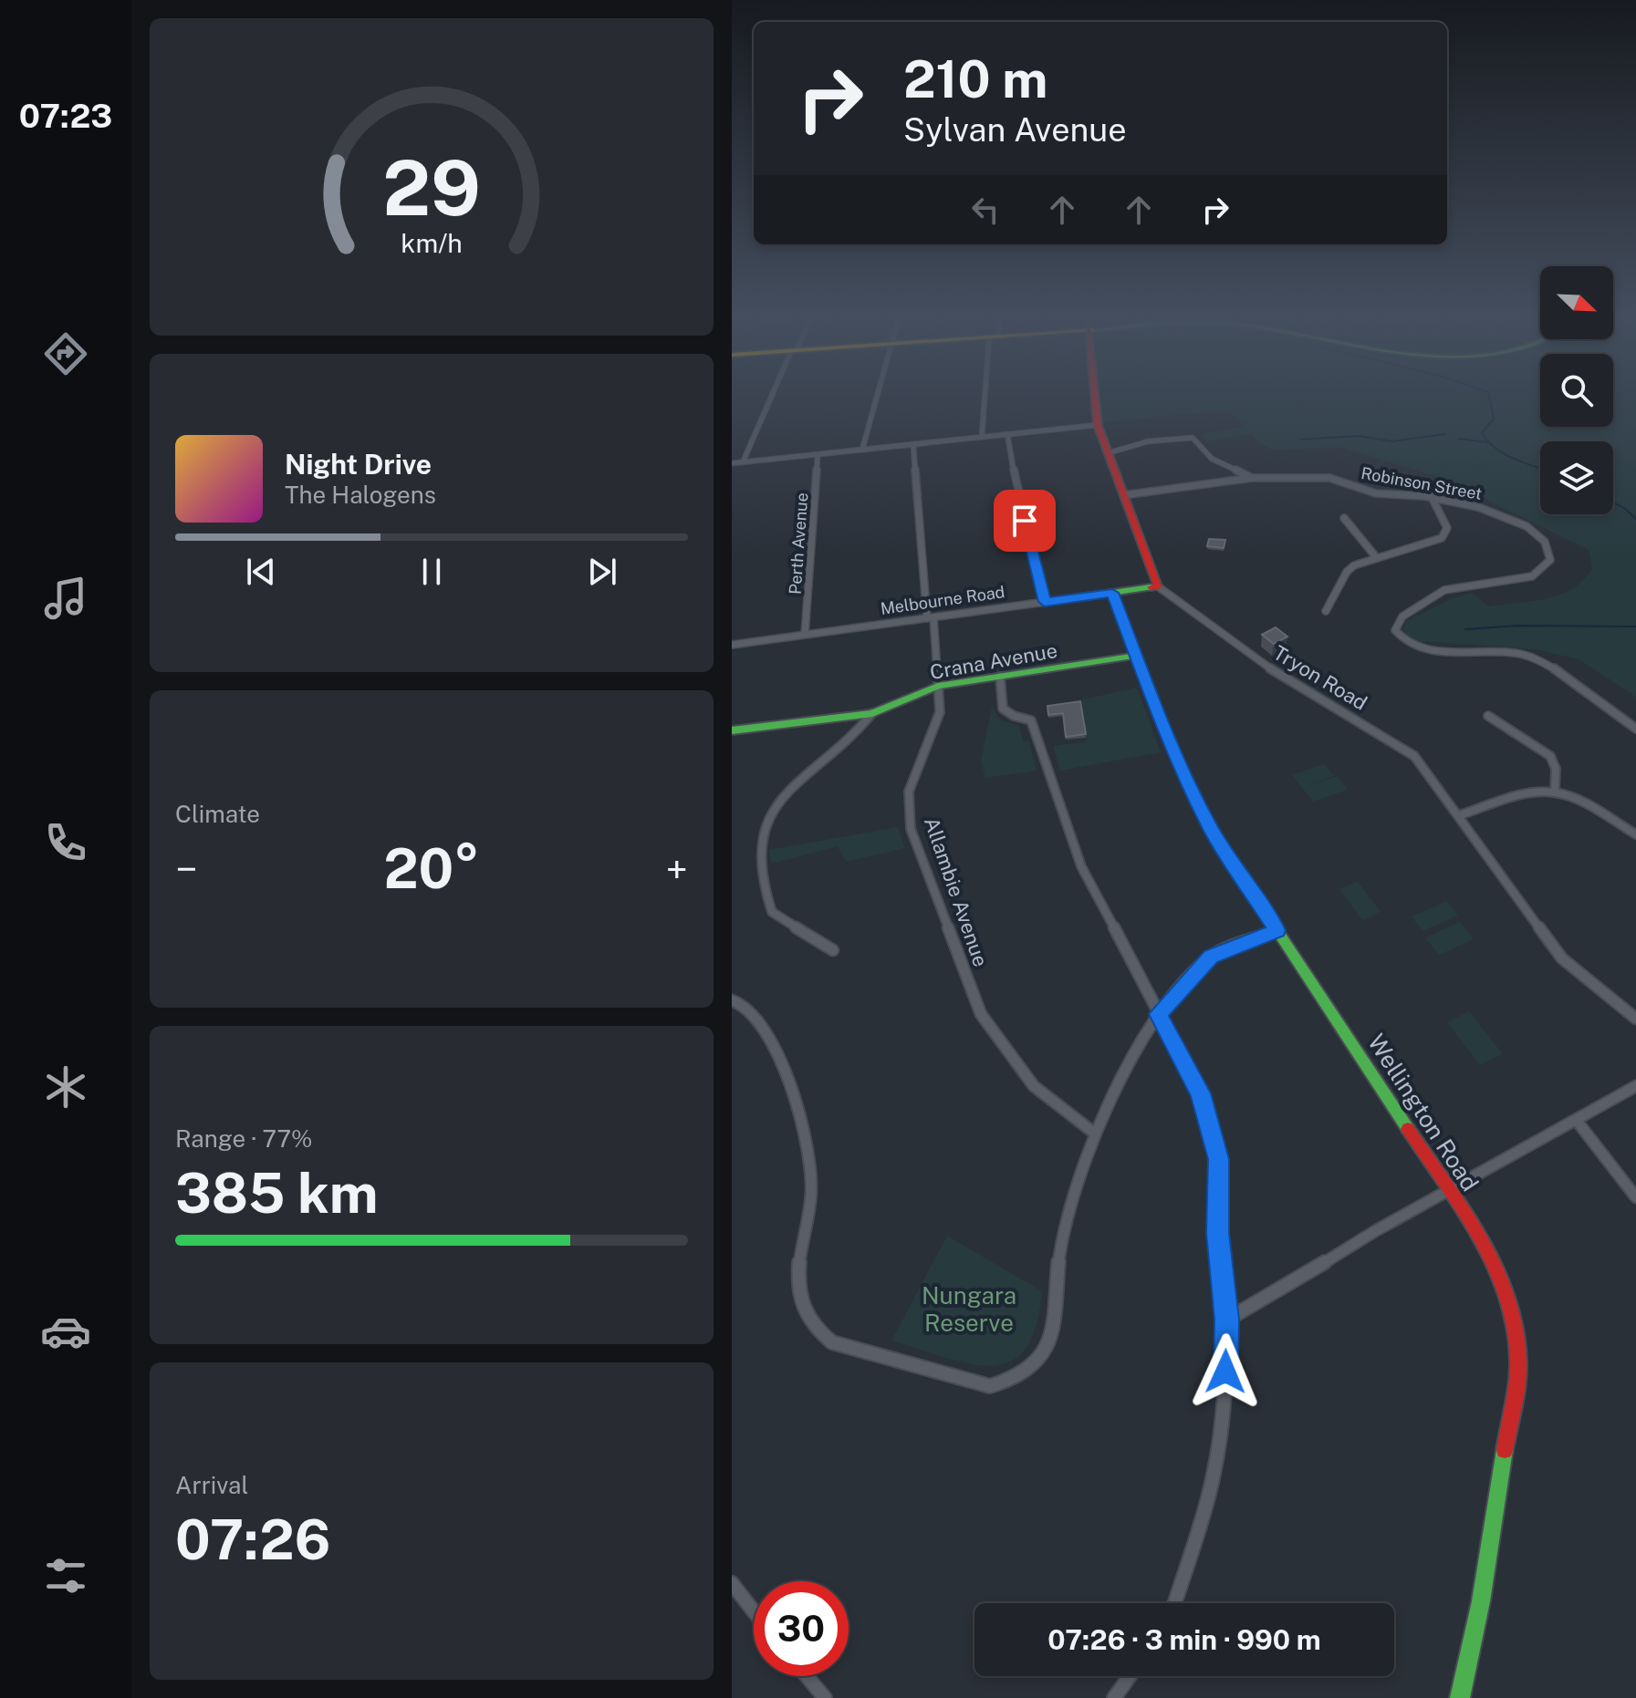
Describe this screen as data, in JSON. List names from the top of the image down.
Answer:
{
  "streets": {
    "street": [
      "Robinson Street",
      "Perth Avenue",
      "Melbourne Road",
      "Crana Avenue",
      "Tryon Road",
      "Allambie Avenue",
      "Wellington Road"
    ]
  },
  "crossings": [
    ["Perth Avenue", "Melbourne Road"],
    ["Melbourne Road", "Tryon Road"],
    ["Melbourne Road", "Allambie Avenue"],
    ["Melbourne Road", "Wellington Road"],
    ["Crana Avenue", "Allambie Avenue"],
    ["Crana Avenue", "Wellington Road"]
  ],
  "parks": ["Nungara Reserve"],
  "north": "bottom right",
  "page": {
    "tabs": "07:23",
    "turn": ["210 m", "Sylvan Avenue"],
    "song": ["Night Drive", "The Halogens"],
    "tile": [
      "Climate",
      ["Range · 77%", "385 km"],
      ["Arrival", "07:26"]
    ],
    "heat": ["−", "20°", "+"],
    "limit": "30",
    "trip": "07:26 · 3 min · 990 m",
    "gauge": ["29", "km/h"]
  }
}
